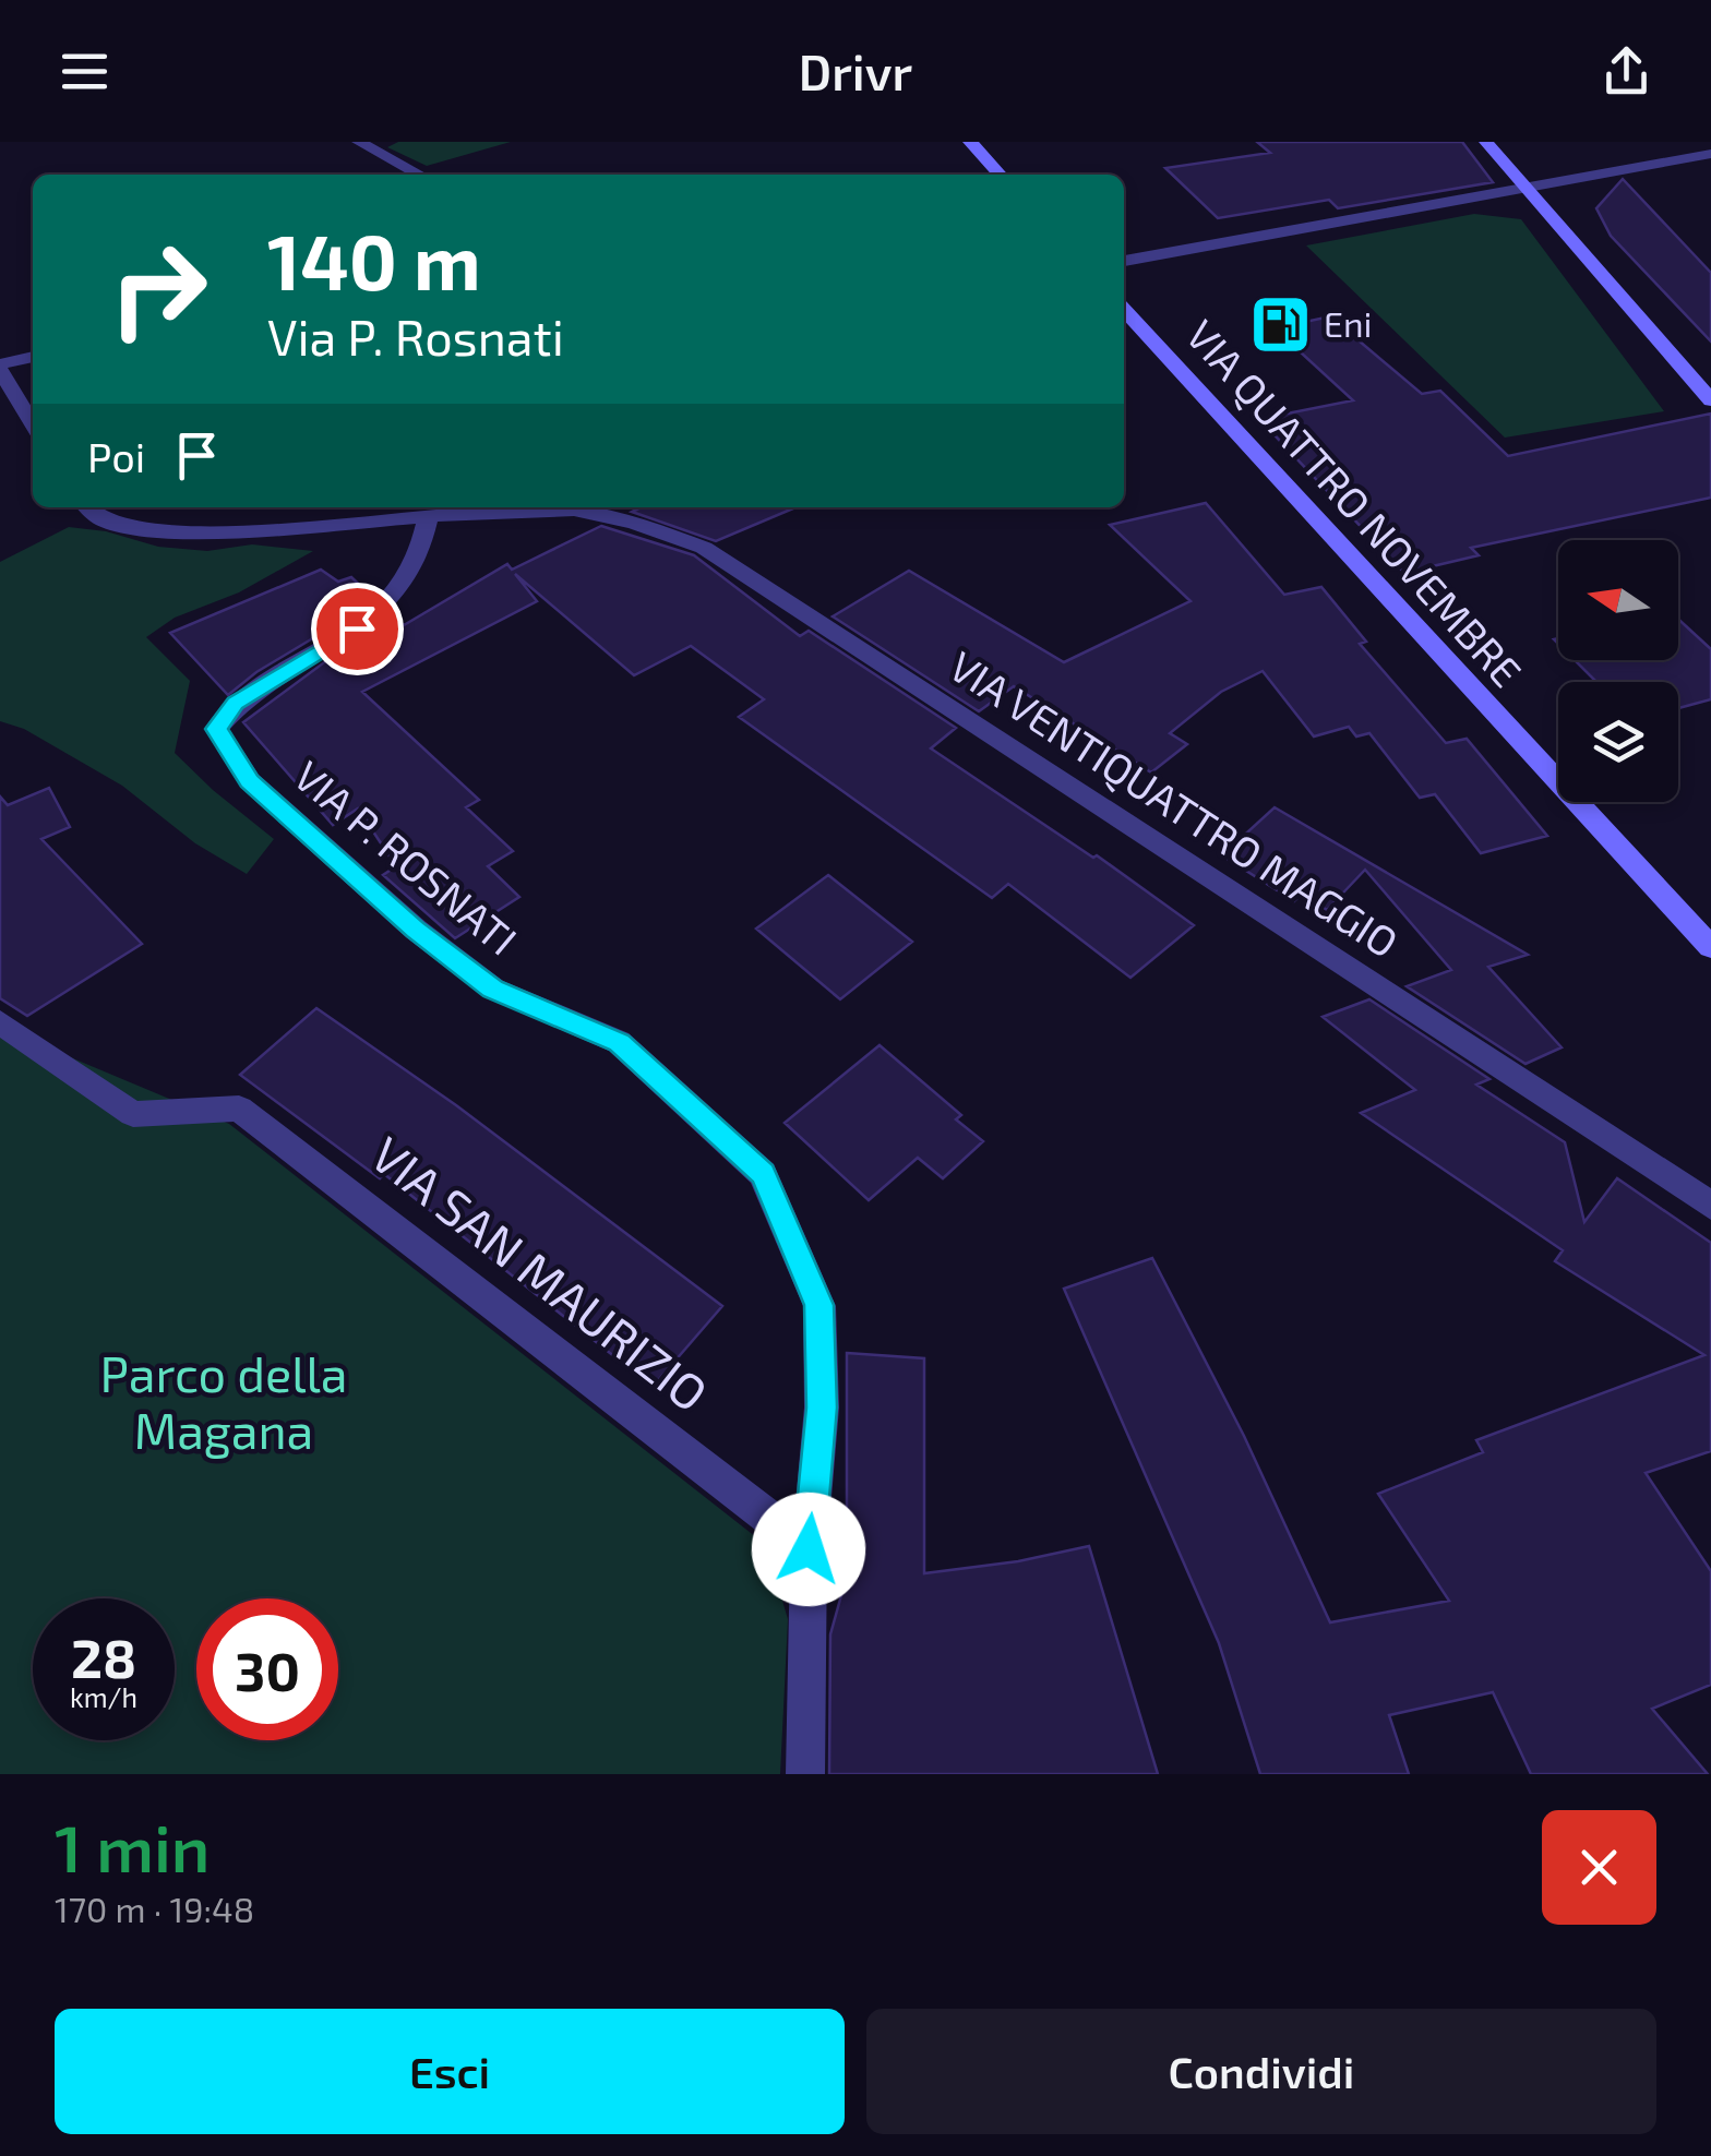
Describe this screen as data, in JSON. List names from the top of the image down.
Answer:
{
  "streets": {
    "main road": ["VIA QUATTRO NOVEMBRE"],
    "street": ["VIA VENTIQUATTRO MAGGIO", "VIA P. ROSNATI", "VIA SAN MAURIZIO"]
  },
  "crossings": [
    ["VIA VENTIQUATTRO MAGGIO", "VIA P. ROSNATI"],
    ["VIA P. ROSNATI", "VIA SAN MAURIZIO"]
  ],
  "parks": ["Parco della Magana"],
  "places": {
    "fuel station": ["Eni"]
  },
  "north": "left",
  "page": {
    "header": "Drivr",
    "turn": ["140 m", "Via P. Rosnati"],
    "then": "Poi",
    "speed": "28 km/h",
    "limit": "30",
    "heading": ["1 min", "170 m · 19:48"],
    "buttons": ["Esci", "Condividi"]
  }
}
